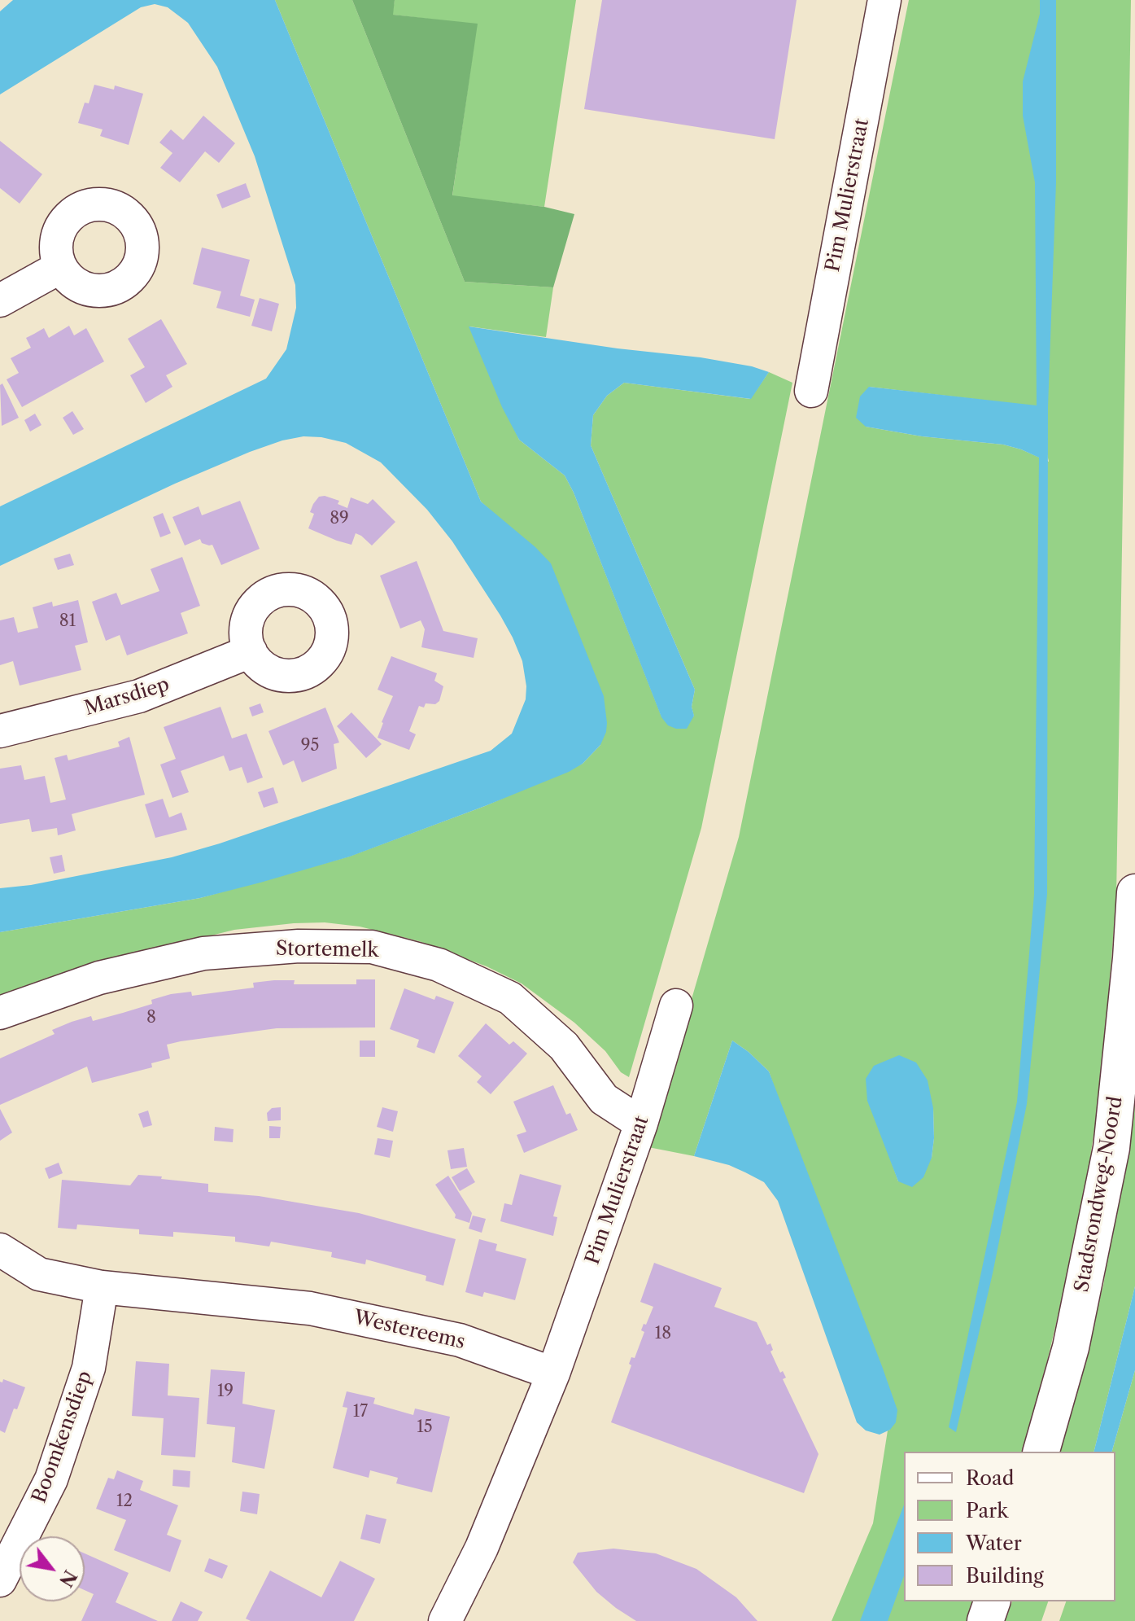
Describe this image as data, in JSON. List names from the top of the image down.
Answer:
{
  "streets": {
    "main road": ["Stadsrondweg-Noord"],
    "street": [
      "Pim Mulierstraat",
      "Marsdiep",
      "Stortemelk",
      "Westereems",
      "Boomkensdiep"
    ]
  },
  "crossings": [
    ["Pim Mulierstraat", "Stortemelk"],
    ["Pim Mulierstraat", "Westereems"],
    ["Westereems", "Boomkensdiep"]
  ],
  "house_numbers": [
    "89",
    "81",
    "95",
    "8",
    "18",
    "19",
    "17",
    "15",
    "12"
  ],
  "legend": [
    "Road",
    "Park",
    "Water",
    "Building"
  ],
  "north": "bottom right"
}
